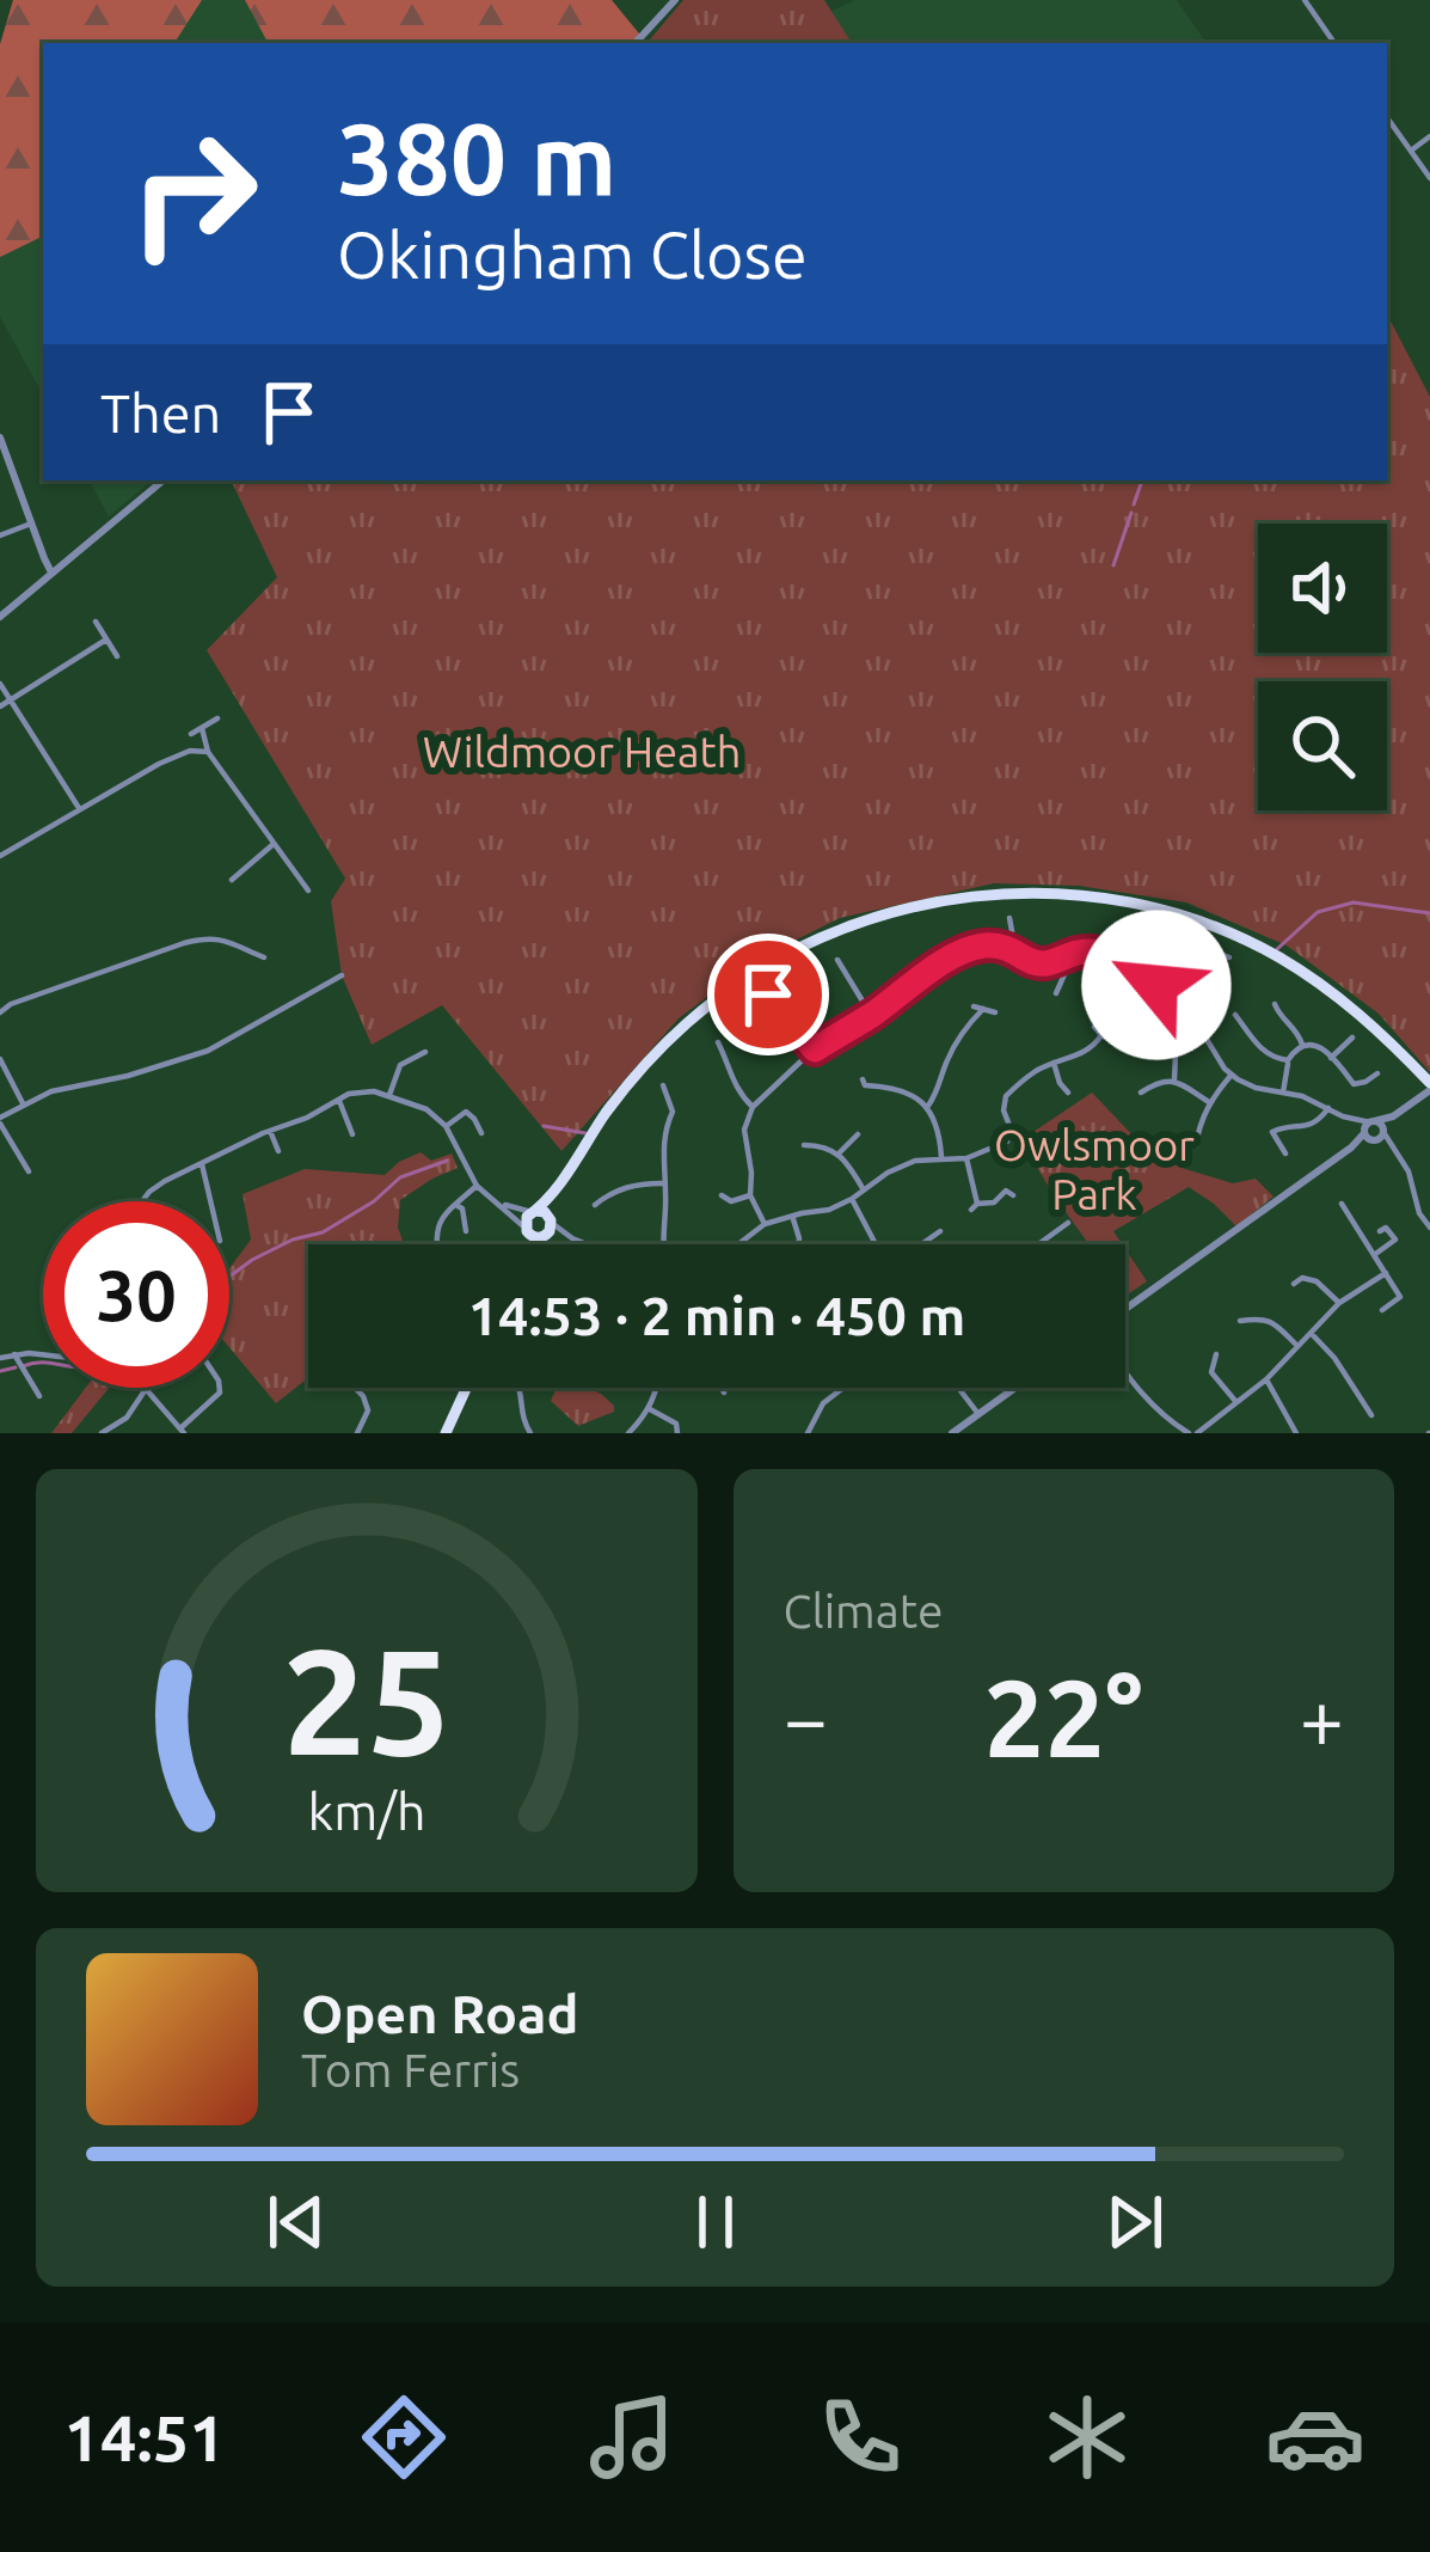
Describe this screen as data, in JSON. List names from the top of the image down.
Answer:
{
  "parks": ["Wildmoor Heath", "Owlsmoor Park"],
  "page": {
    "turn": ["380 m", "Okingham Close"],
    "then": "Then",
    "limit": "30",
    "trip": "14:53 · 2 min · 450 m",
    "tile": "Climate",
    "heat": ["−", "22°", "+"],
    "song": ["Open Road", "Tom Ferris"],
    "tabs": "14:51",
    "gauge": ["25", "km/h"]
  }
}
